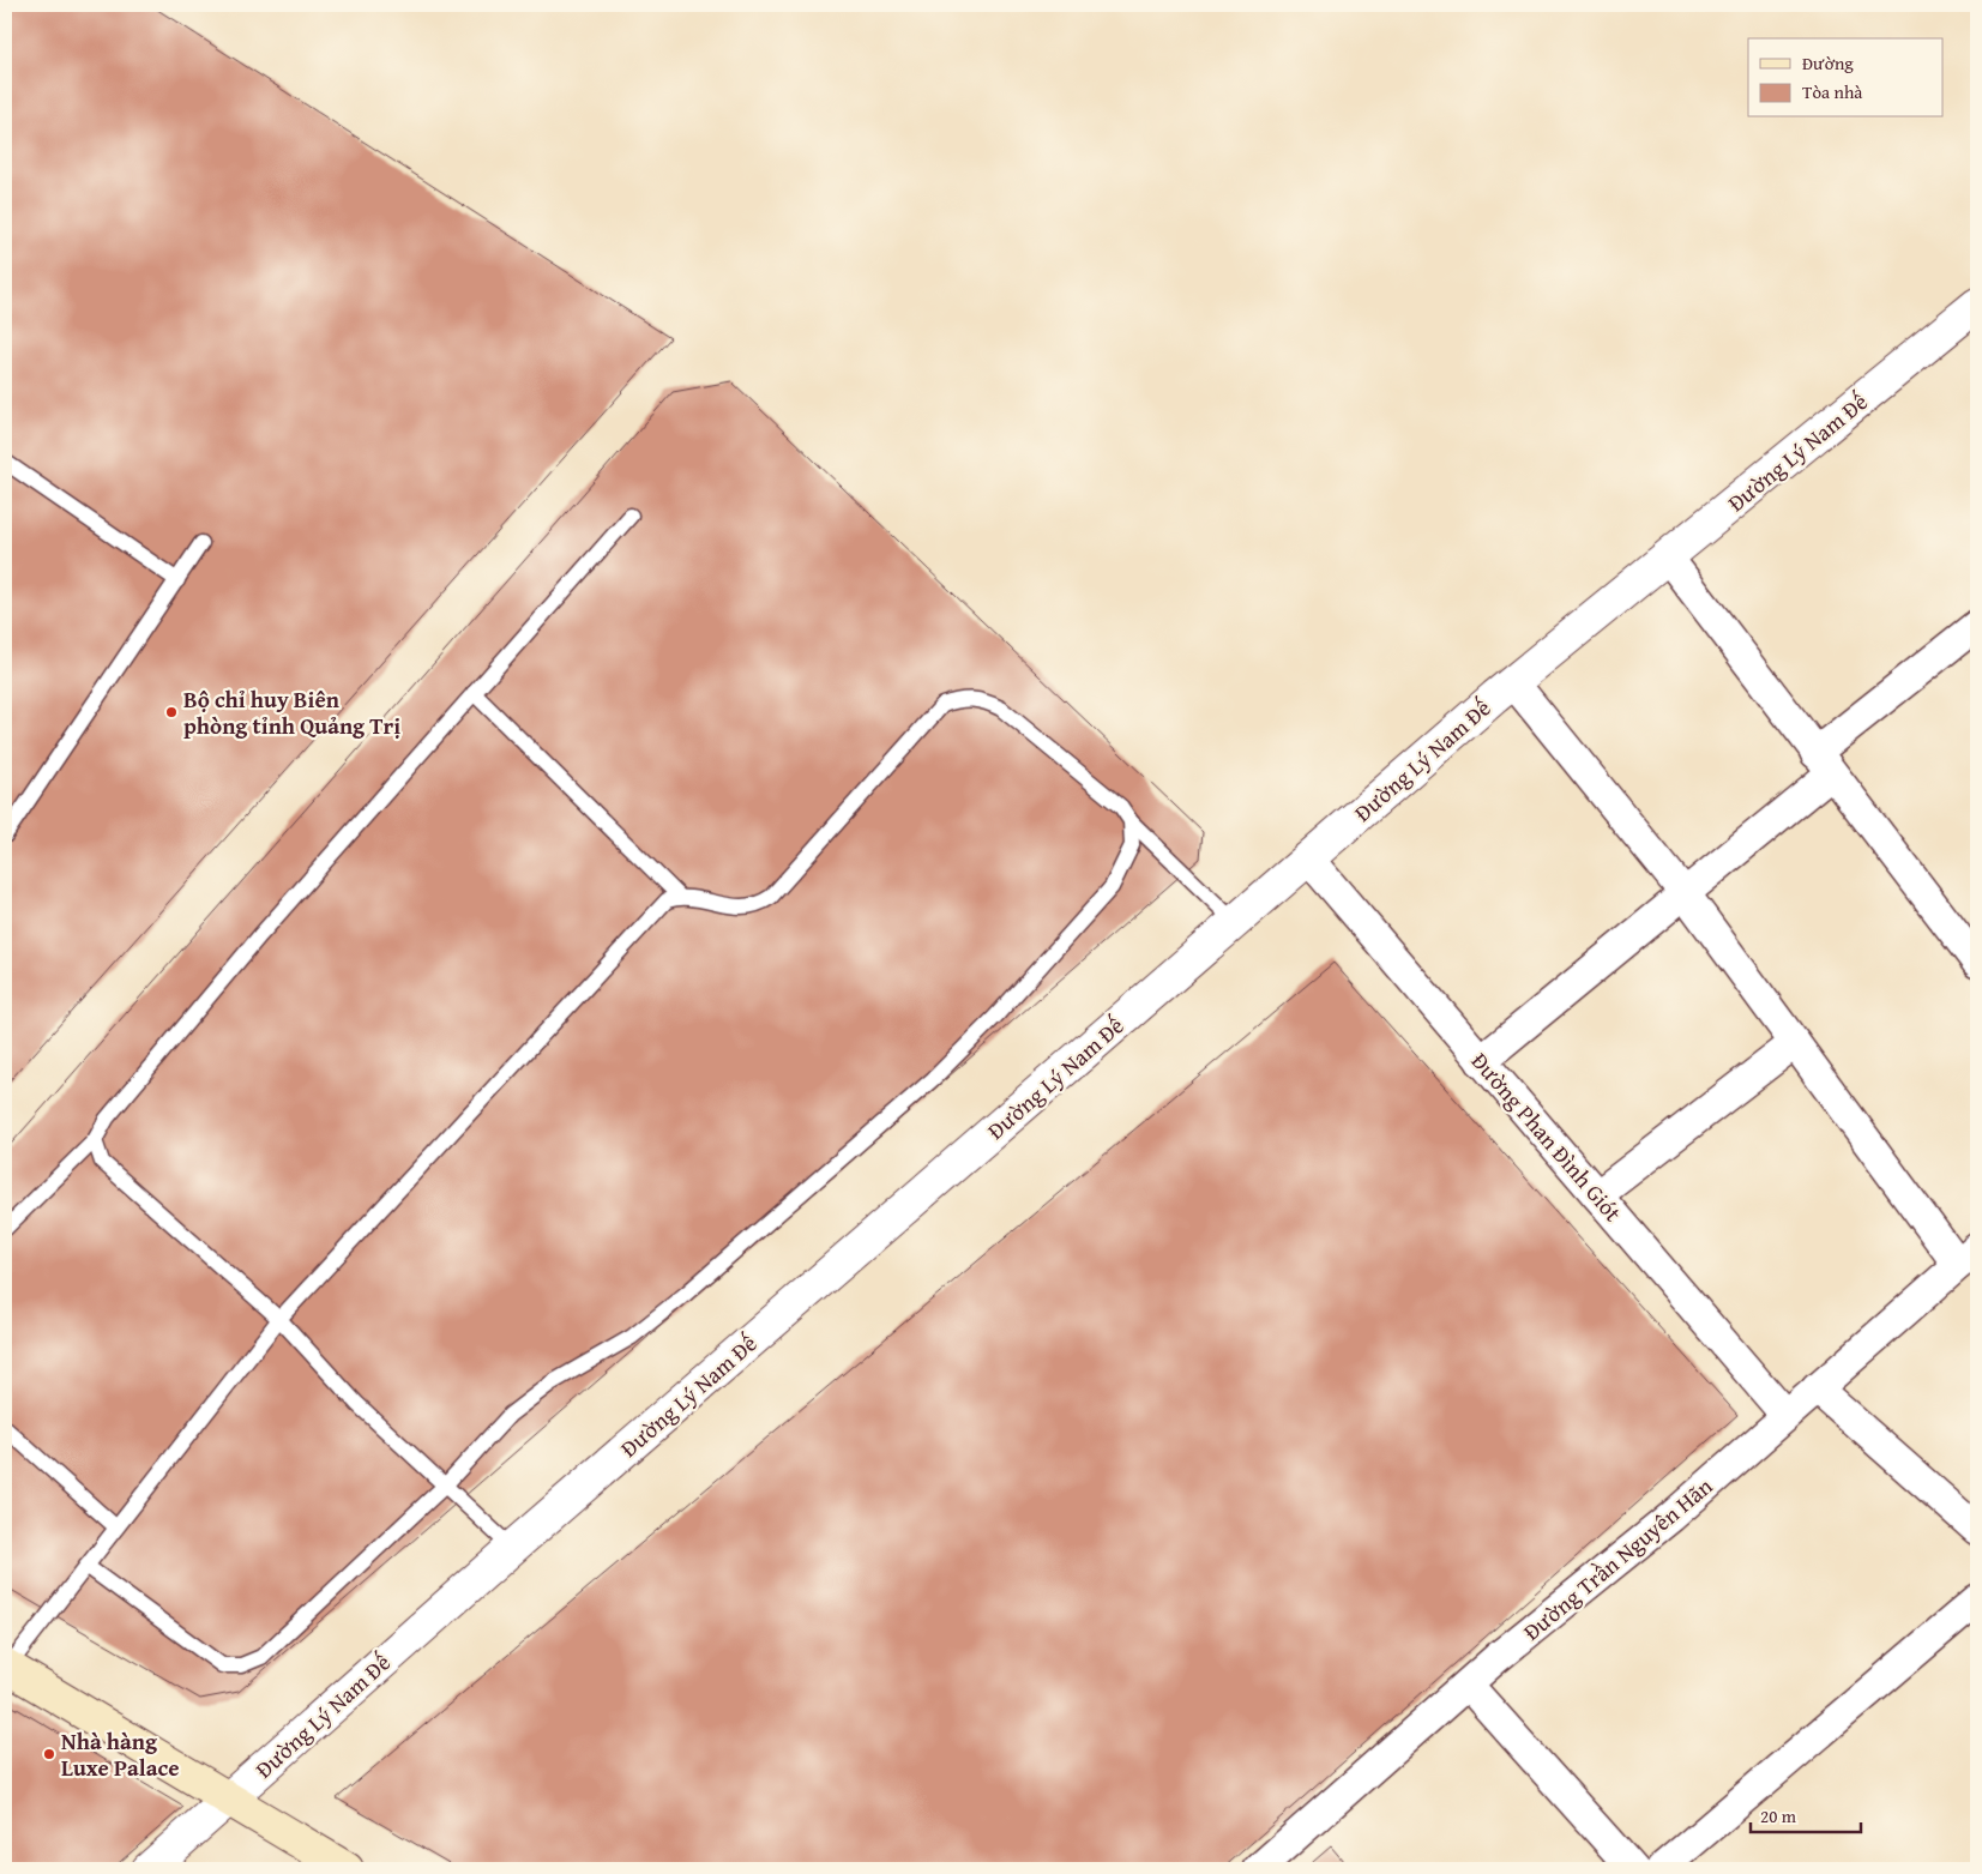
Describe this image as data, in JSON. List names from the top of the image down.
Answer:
{
  "streets": {
    "street": ["Đường Lý Nam Đế", "Đường Phan Đình Giót", "Đường Trần Nguyên Hãn"]
  },
  "crossings": [
    ["Đường Lý Nam Đế", "Đường Phan Đình Giót"],
    ["Đường Phan Đình Giót", "Đường Trần Nguyên Hãn"]
  ],
  "places": ["Bộ chỉ huy Biên phòng tỉnh Quảng Trị", "Nhà hàng Luxe Palace"],
  "legend": ["Đường", "Tòa nhà"],
  "scale_bar": "20 m"
}
